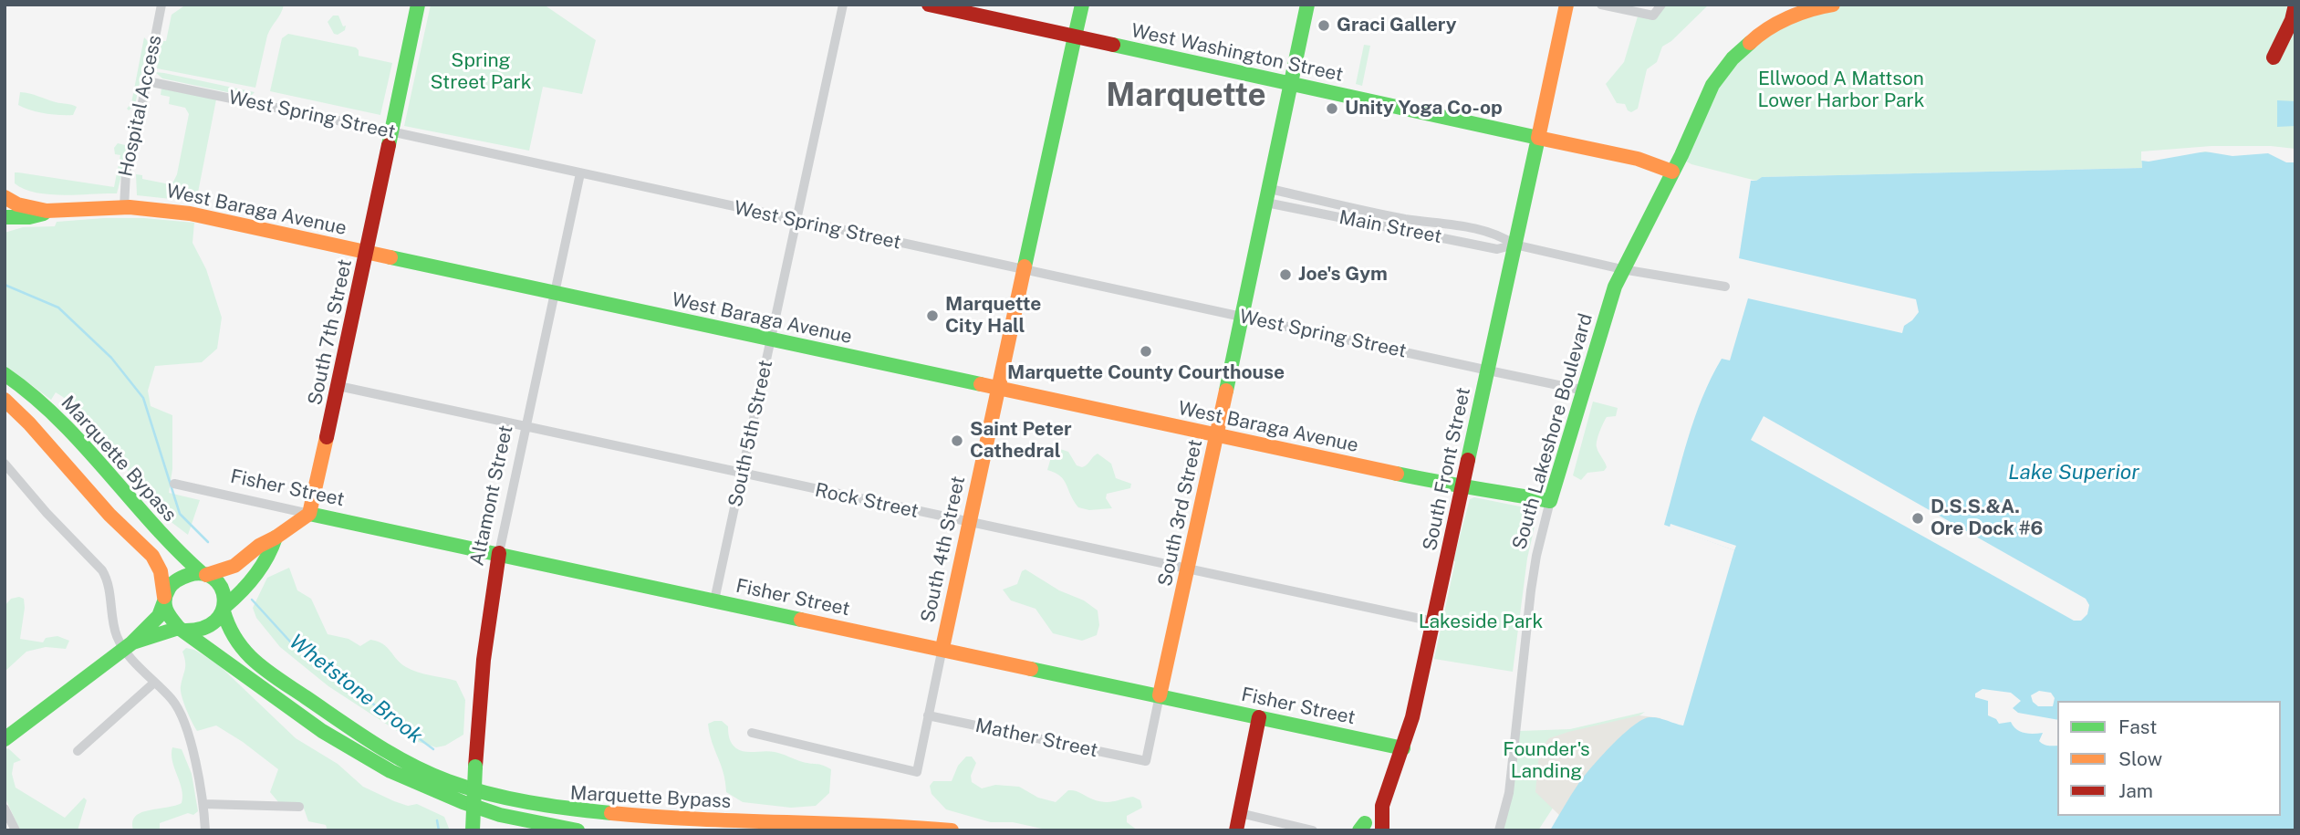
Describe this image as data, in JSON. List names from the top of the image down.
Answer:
{
  "streets": {
    "main road": [
      "West Washington Street",
      "West Baraga Avenue",
      "South 7th Street",
      "South Lakeshore Boulevard",
      "Marquette Bypass",
      "South Front Street",
      "Fisher Street",
      "Altamont Street",
      "South 3rd Street",
      "South 4th Street"
    ],
    "street": [
      "Hospital Access",
      "West Spring Street",
      "Main Street",
      "South 5th Street",
      "Rock Street",
      "Mather Street"
    ]
  },
  "crossings": [
    ["West Washington Street", "South Lakeshore Boulevard"],
    ["West Washington Street", "South Front Street"],
    ["West Washington Street", "South 3rd Street"],
    ["West Washington Street", "South 4th Street"],
    ["Hospital Access", "West Spring Street"],
    ["Hospital Access", "West Baraga Avenue"],
    ["West Spring Street", "South 7th Street"],
    ["West Spring Street", "South Lakeshore Boulevard"],
    ["West Spring Street", "South 5th Street"],
    ["West Spring Street", "South Front Street"],
    ["West Spring Street", "Altamont Street"],
    ["West Spring Street", "South 3rd Street"],
    ["West Spring Street", "South 4th Street"],
    ["West Baraga Avenue", "South 7th Street"],
    ["West Baraga Avenue", "South Lakeshore Boulevard"],
    ["West Baraga Avenue", "South 5th Street"],
    ["West Baraga Avenue", "South Front Street"],
    ["West Baraga Avenue", "Altamont Street"],
    ["West Baraga Avenue", "South 3rd Street"],
    ["West Baraga Avenue", "South 4th Street"],
    ["Main Street", "South Lakeshore Boulevard"],
    ["Main Street", "South Front Street"],
    ["Main Street", "South 3rd Street"],
    ["South 7th Street", "Fisher Street"],
    ["South 7th Street", "Rock Street"],
    ["South 5th Street", "Fisher Street"],
    ["South 5th Street", "Rock Street"],
    ["South Front Street", "Fisher Street"],
    ["South Front Street", "Rock Street"],
    ["Fisher Street", "Altamont Street"],
    ["Fisher Street", "South 3rd Street"],
    ["Fisher Street", "South 4th Street"],
    ["Altamont Street", "Rock Street"],
    ["Rock Street", "South 3rd Street"],
    ["Rock Street", "South 4th Street"],
    ["South 3rd Street", "Mather Street"],
    ["South 4th Street", "Mather Street"]
  ],
  "districts": ["Marquette"],
  "water": ["Lake Superior", "Whetstone Brook"],
  "parks": [
    "Spring Street Park",
    "Ellwood A Mattson Lower Harbor Park",
    "Lakeside Park",
    "Founder's Landing"
  ],
  "places": [
    "Graci Gallery",
    "Unity Yoga Co-op",
    "Joe's Gym",
    "Marquette City Hall",
    "Marquette County Courthouse",
    "Saint Peter Cathedral",
    "D.S.S.&A. Ore Dock #6"
  ],
  "legend": ["Fast", "Slow", "Jam"]
}
